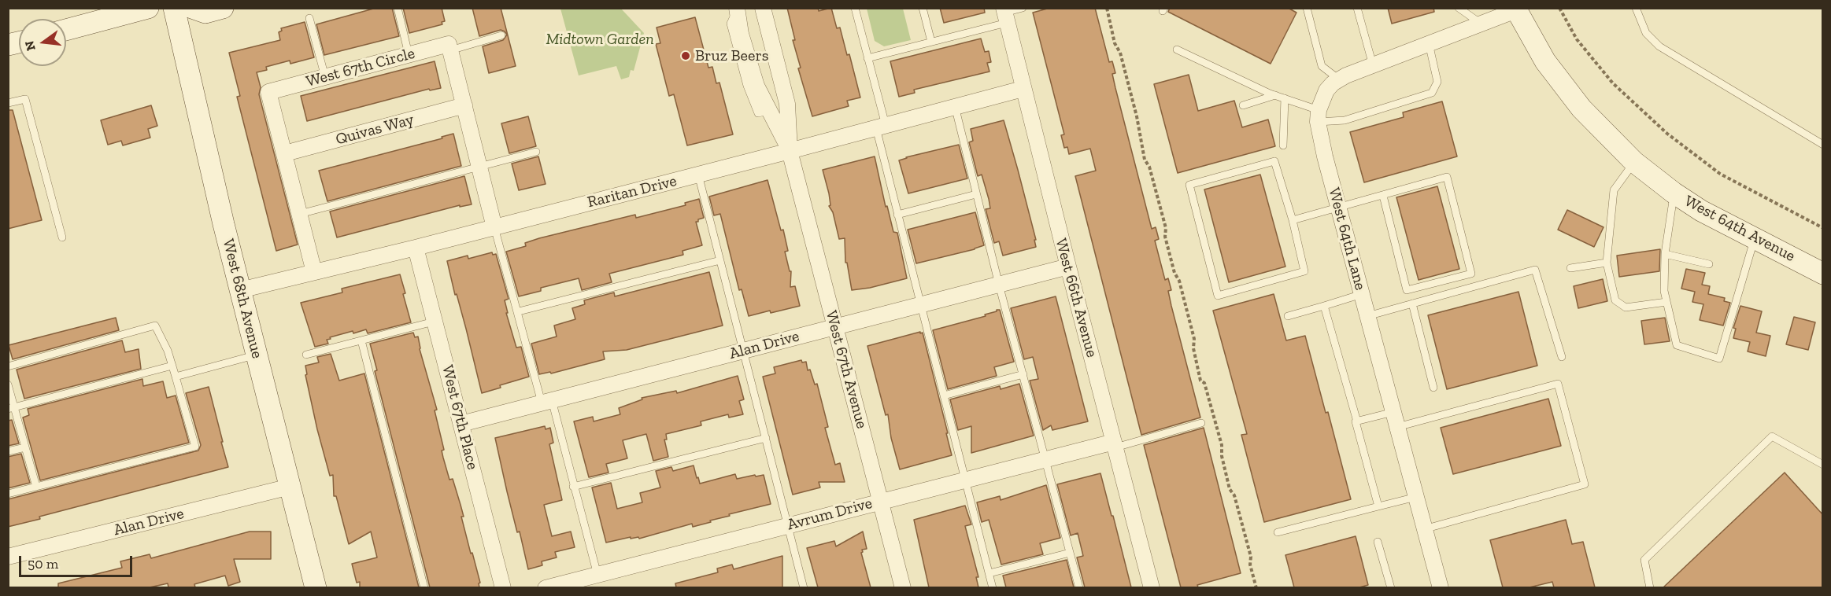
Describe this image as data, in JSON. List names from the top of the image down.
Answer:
{
  "streets": {
    "street": [
      "West 67th Circle",
      "Quivas Way",
      "Raritan Drive",
      "West 64th Avenue",
      "West 64th Lane",
      "West 66th Avenue",
      "West 68th Avenue",
      "Alan Drive",
      "West 67th Avenue",
      "West 67th Place",
      "Avrum Drive"
    ]
  },
  "crossings": [
    ["West 67th Circle", "Quivas Way"],
    ["West 67th Circle", "Raritan Drive"],
    ["Raritan Drive", "West 66th Avenue"],
    ["Raritan Drive", "West 68th Avenue"],
    ["Raritan Drive", "West 67th Avenue"],
    ["Raritan Drive", "West 67th Place"],
    ["West 66th Avenue", "Alan Drive"],
    ["West 66th Avenue", "Avrum Drive"],
    ["West 68th Avenue", "Alan Drive"],
    ["Alan Drive", "West 67th Avenue"],
    ["Alan Drive", "West 67th Place"],
    ["West 67th Avenue", "Avrum Drive"]
  ],
  "parks": ["Midtown Garden"],
  "places": ["Bruz Beers"],
  "scale_bar": "50 m",
  "north": "left"
}
